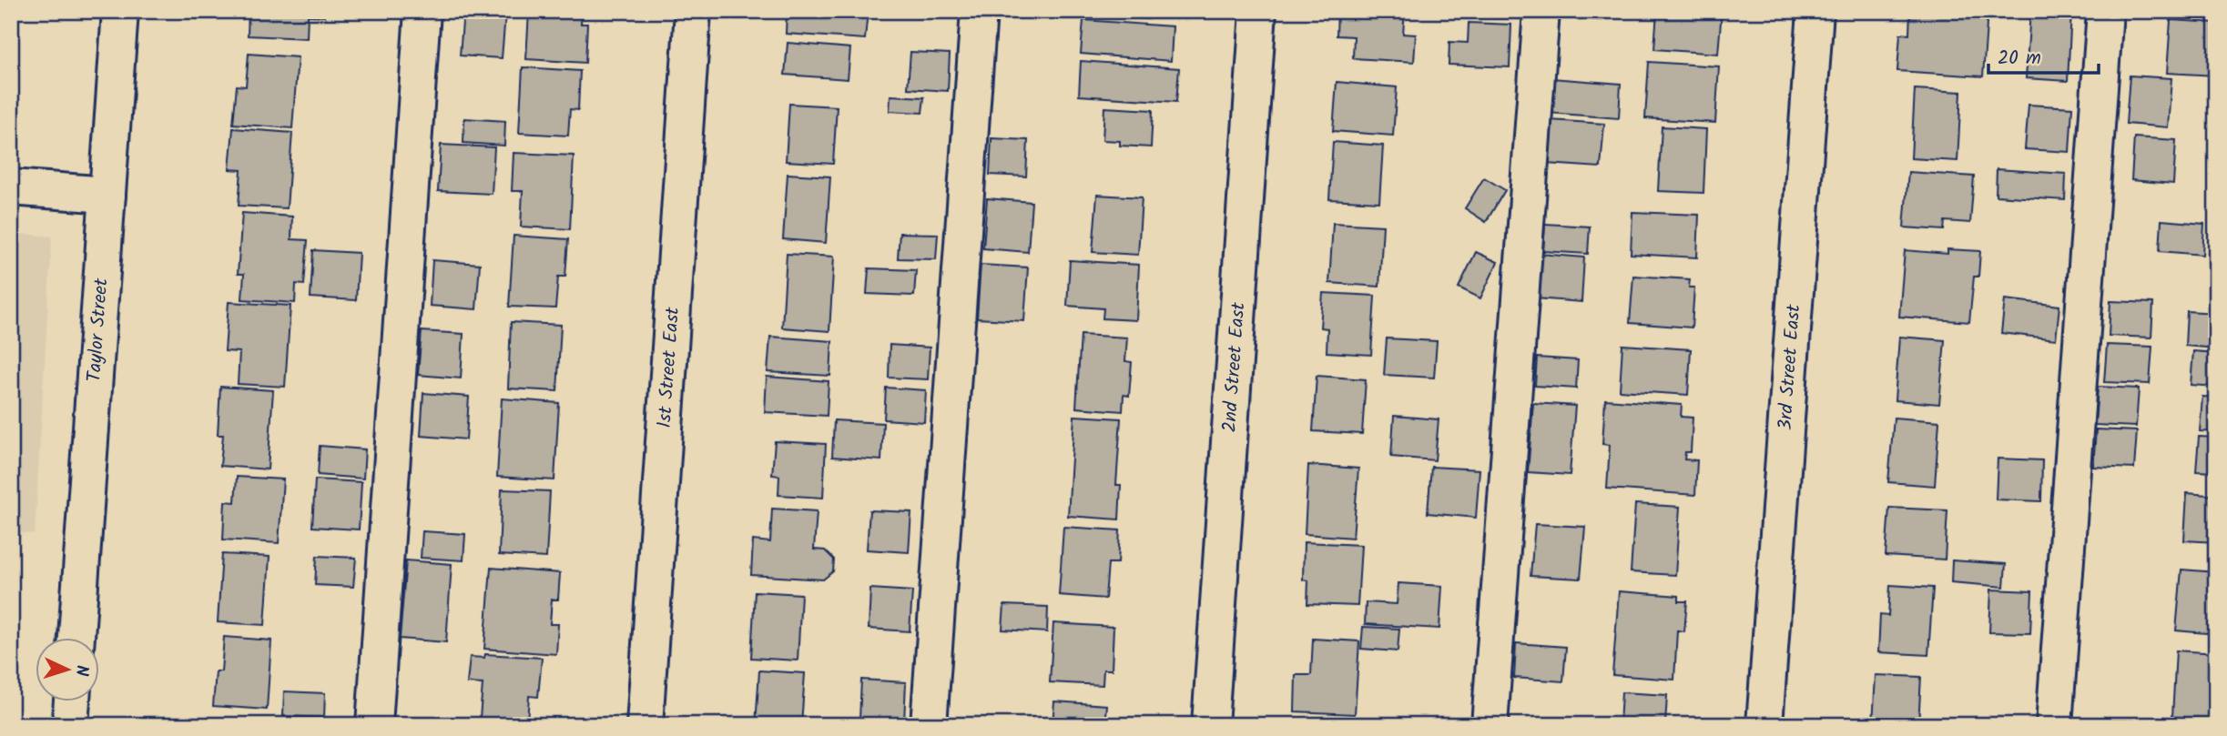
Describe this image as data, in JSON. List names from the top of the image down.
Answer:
{
  "streets": {
    "street": [
      "Taylor Street",
      "1st Street East",
      "2nd Street East",
      "3rd Street East"
    ]
  },
  "scale_bar": "20 m",
  "north": "right"
}
